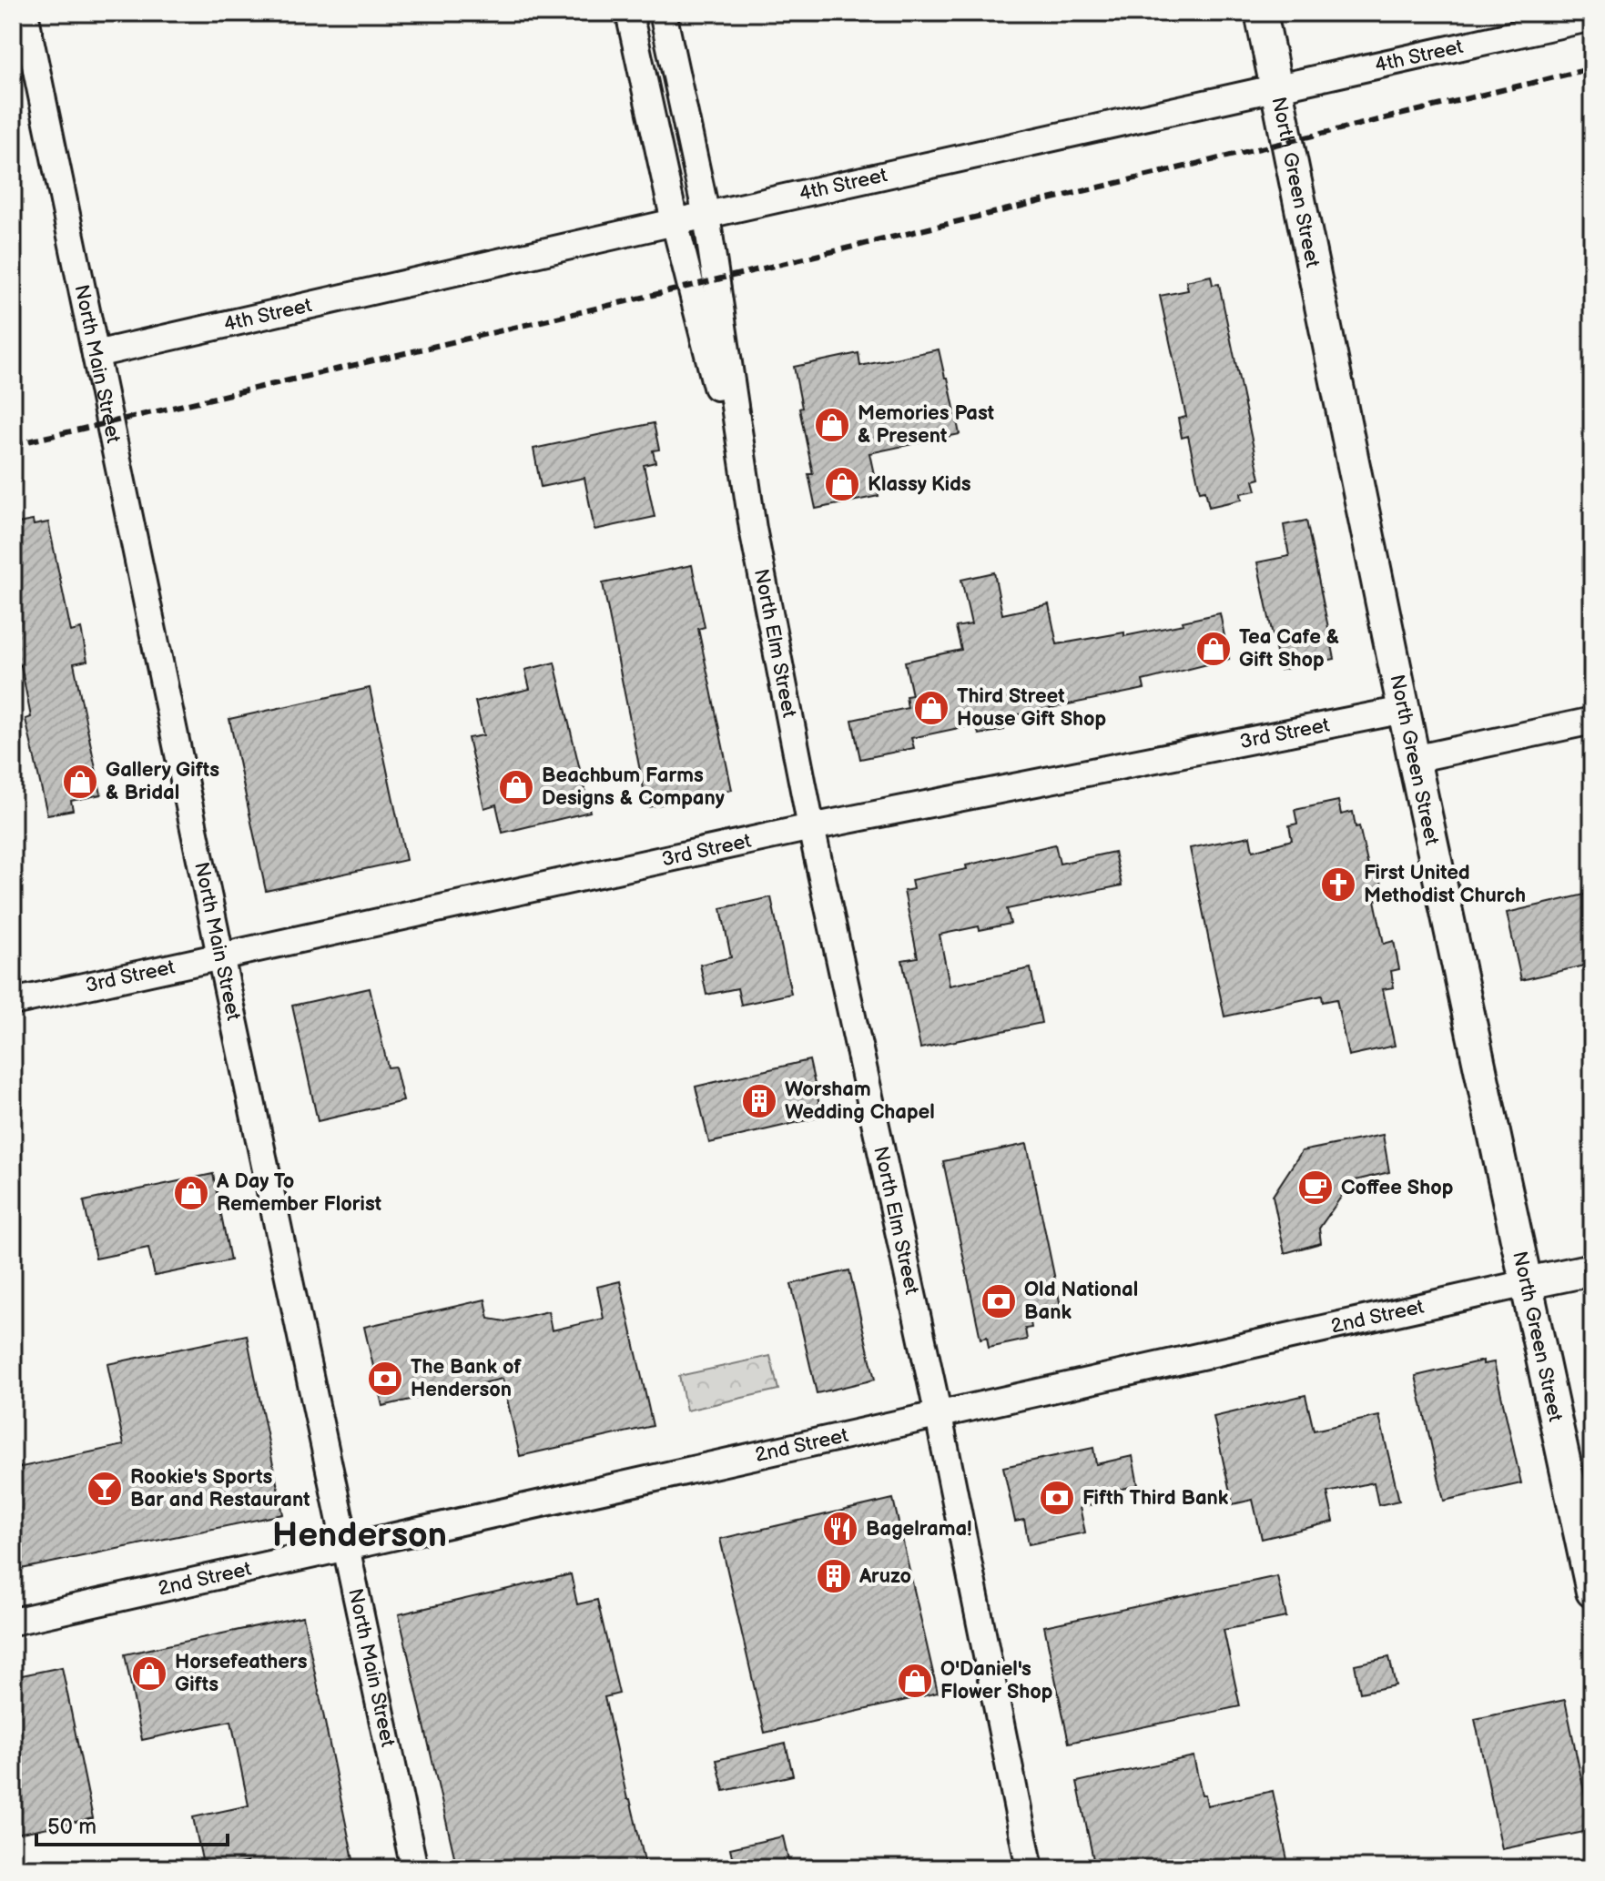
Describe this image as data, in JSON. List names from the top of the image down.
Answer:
{
  "streets": {
    "main road": ["North Green Street", "2nd Street"],
    "street": [
      "4th Street",
      "North Main Street",
      "North Elm Street",
      "3rd Street"
    ]
  },
  "crossings": [
    ["4th Street", "North Green Street"],
    ["4th Street", "North Main Street"],
    ["4th Street", "North Elm Street"],
    ["North Green Street", "3rd Street"],
    ["North Green Street", "2nd Street"],
    ["North Main Street", "3rd Street"],
    ["North Main Street", "2nd Street"],
    ["North Elm Street", "3rd Street"],
    ["North Elm Street", "2nd Street"]
  ],
  "districts": ["Henderson"],
  "places": {
    "shop": [
      "Memories Past & Present",
      "Klassy Kids",
      "Tea Cafe & Gift Shop",
      "Third Street House Gift Shop",
      "Gallery Gifts & Bridal",
      "Beachbum Farms Designs & Company",
      "A Day To Remember Florist",
      "Horsefeathers Gifts",
      "O'Daniel's Flower Shop"
    ],
    "church": ["First United Methodist Church"],
    "building": ["Worsham Wedding Chapel", "Aruzo"],
    "cafe": ["Coffee Shop"],
    "bank": ["Old National Bank", "The Bank of Henderson", "Fifth Third Bank"],
    "bar": ["Rookie's Sports Bar and Restaurant"],
    "restaurant": ["Bagelrama!"]
  },
  "scale_bar": "50 m"
}
